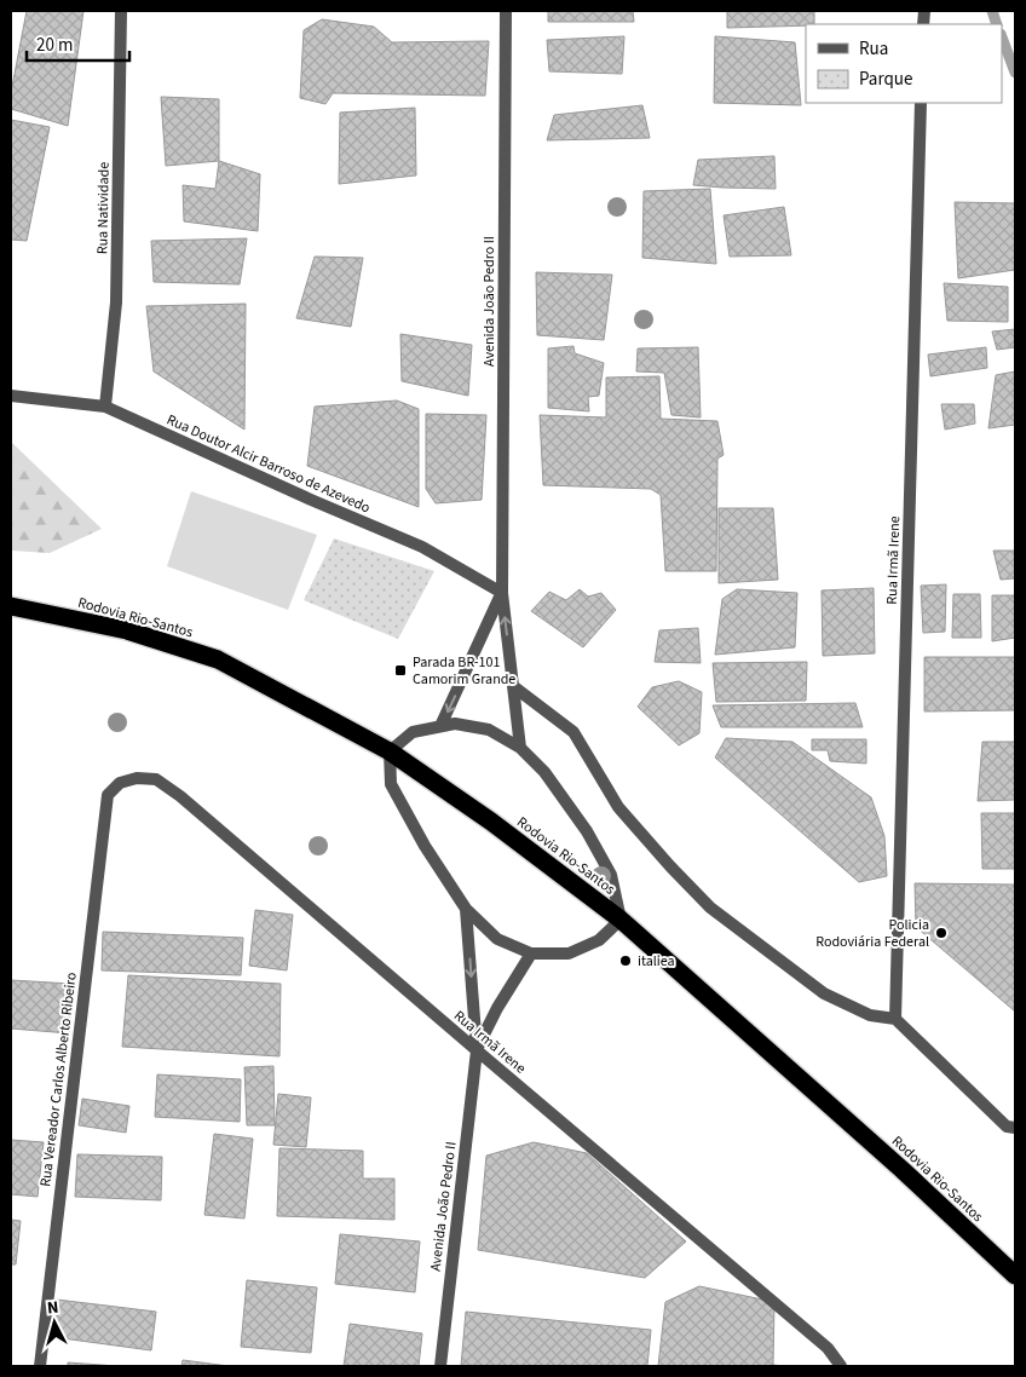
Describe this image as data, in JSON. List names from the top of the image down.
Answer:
{
  "streets": {
    "highway": ["Rodovia Rio-Santos"],
    "street": [
      "Rua Natividade",
      "Avenida João Pedro II",
      "Rua Doutor Alcir Barroso de Azevedo",
      "Rua Irmã Irene",
      "Rua Vereador Carlos Alberto Ribeiro"
    ]
  },
  "crossings": [
    ["Rua Natividade", "Rua Doutor Alcir Barroso de Azevedo"],
    ["Avenida João Pedro II", "Rua Doutor Alcir Barroso de Azevedo"],
    ["Avenida João Pedro II", "Rua Irmã Irene"],
    ["Rua Irmã Irene", "Rua Vereador Carlos Alberto Ribeiro"]
  ],
  "places": {
    "transit": ["Parada BR-101 Camorim Grande"],
    "other": ["Policia Rodoviária Federal", "italiea"]
  },
  "legend": ["Rua", "Parque"],
  "scale_bar": "20 m",
  "north": "top"
}
